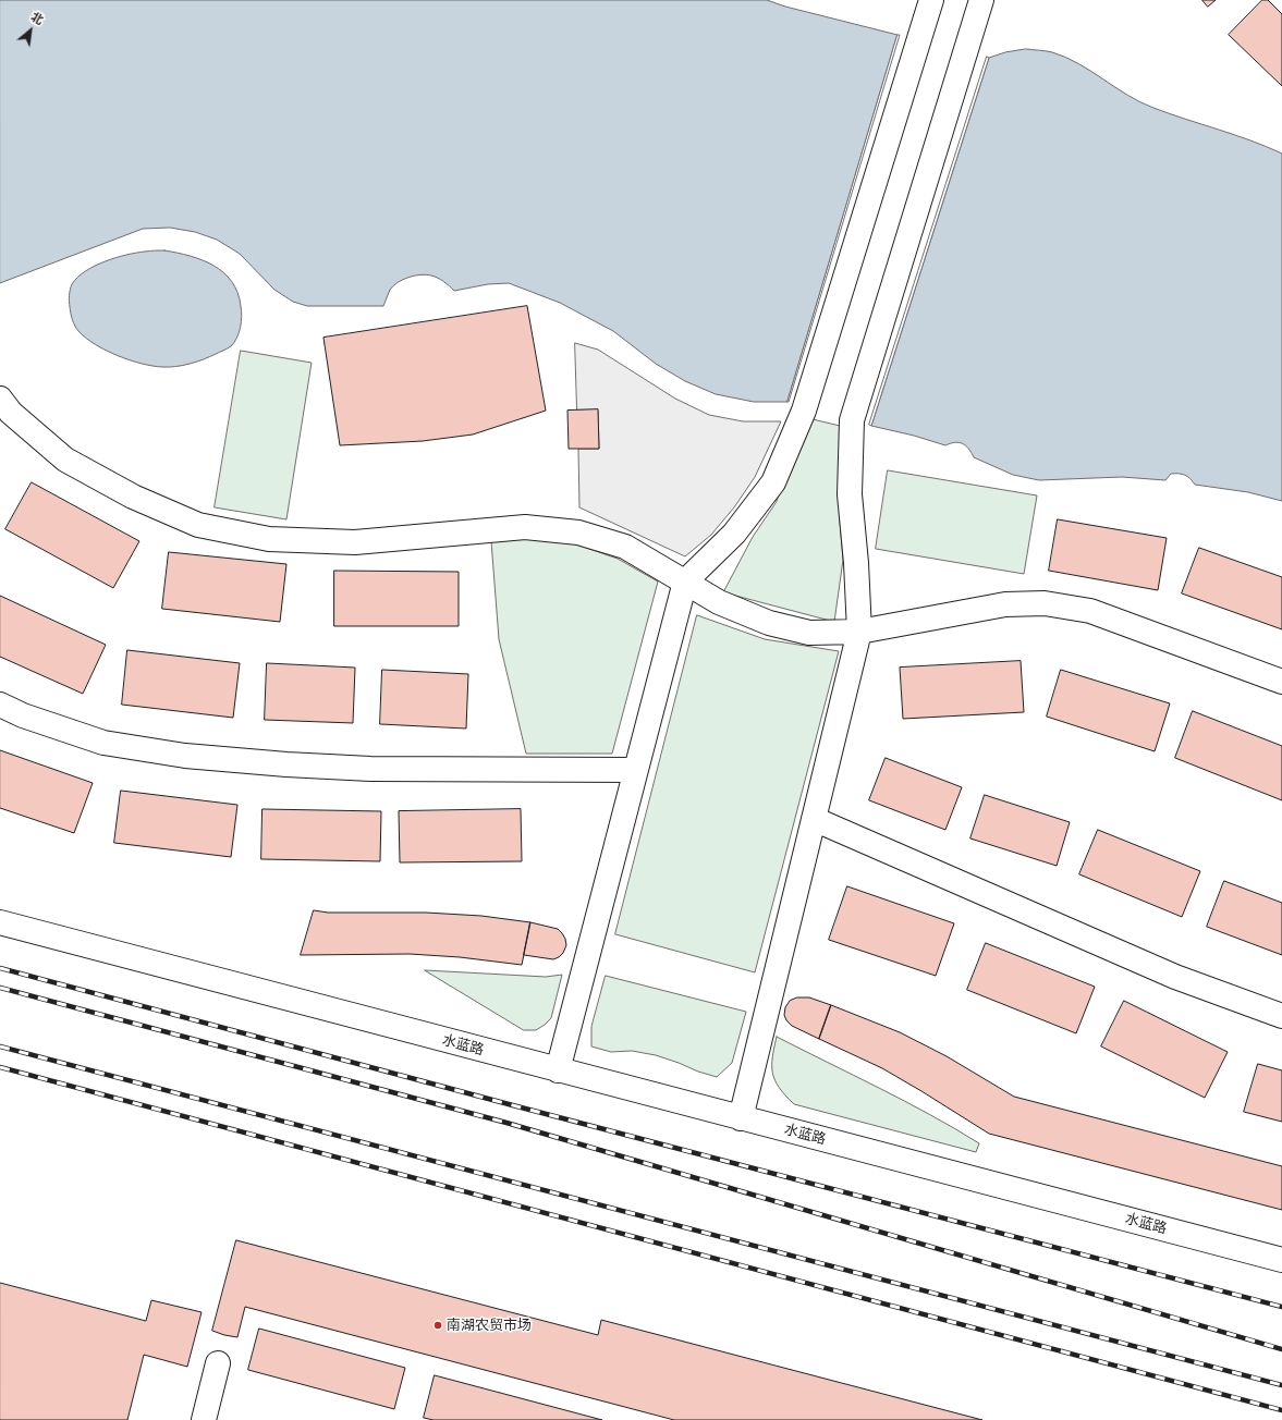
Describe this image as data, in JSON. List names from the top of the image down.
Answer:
{
  "streets": {
    "street": ["水蓝路"]
  },
  "places": ["南湖农贸市场"],
  "north": "top right"
}
